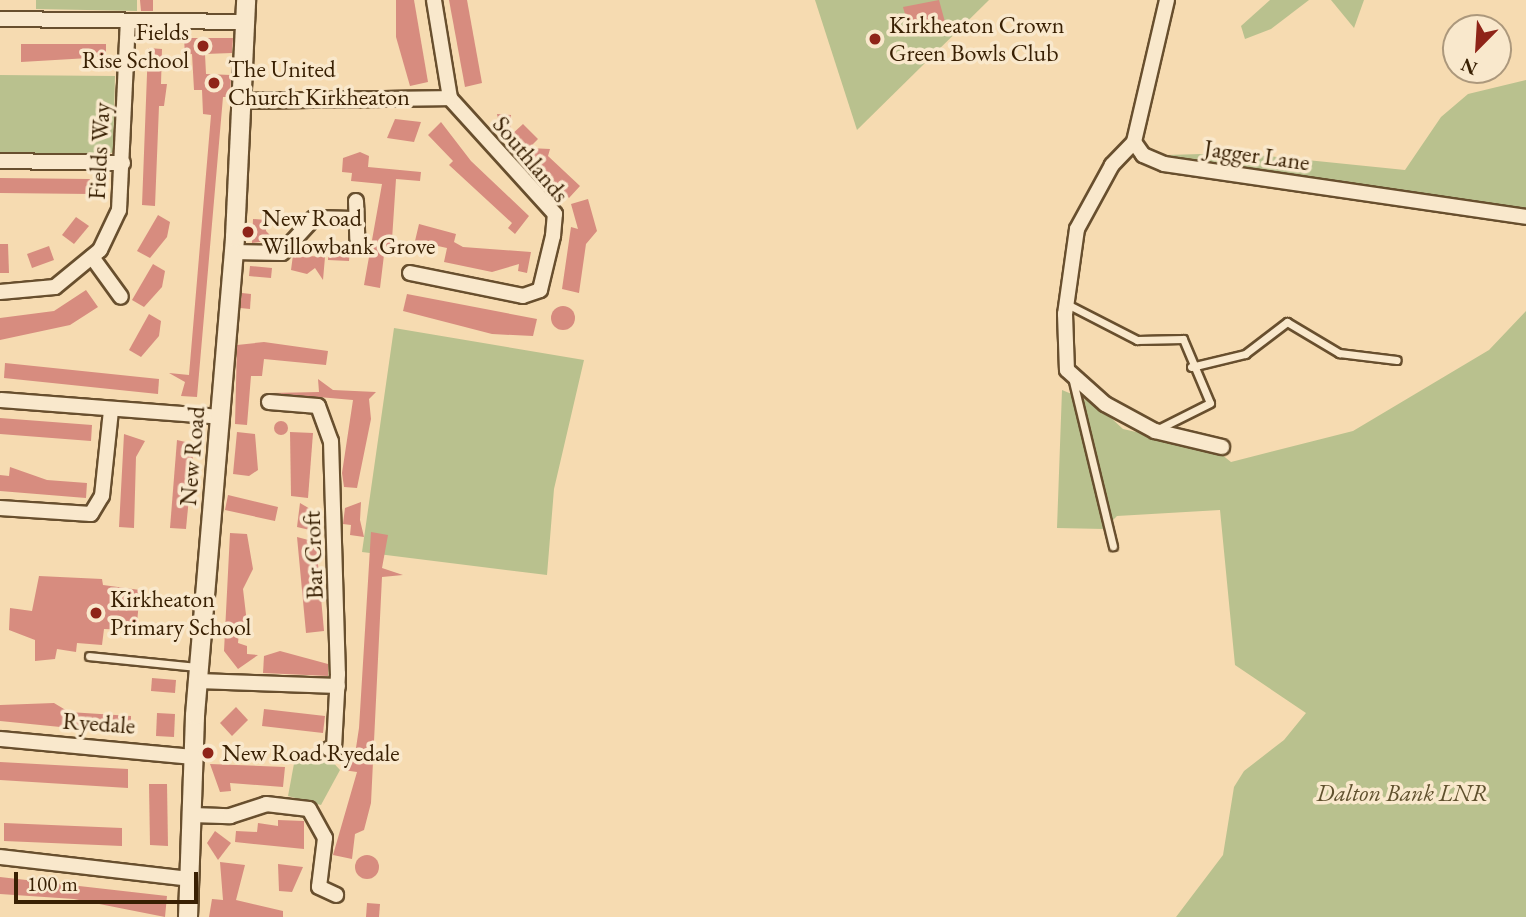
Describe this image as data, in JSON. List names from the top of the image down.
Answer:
{
  "streets": {
    "street": [
      "Fields Way",
      "Jagger Lane",
      "Southlands",
      "New Road",
      "Bar Croft",
      "Ryedale"
    ]
  },
  "crossings": [
    ["New Road", "Ryedale"]
  ],
  "parks": ["Dalton Bank LNR"],
  "places": [
    "Kirkheaton Crown Green Bowls Club",
    "Fields Rise School",
    "The United Church Kirkheaton",
    "New Road Willowbank Grove",
    "Kirkheaton Primary School",
    "New Road Ryedale"
  ],
  "scale_bar": "100 m",
  "north": "bottom left"
}
